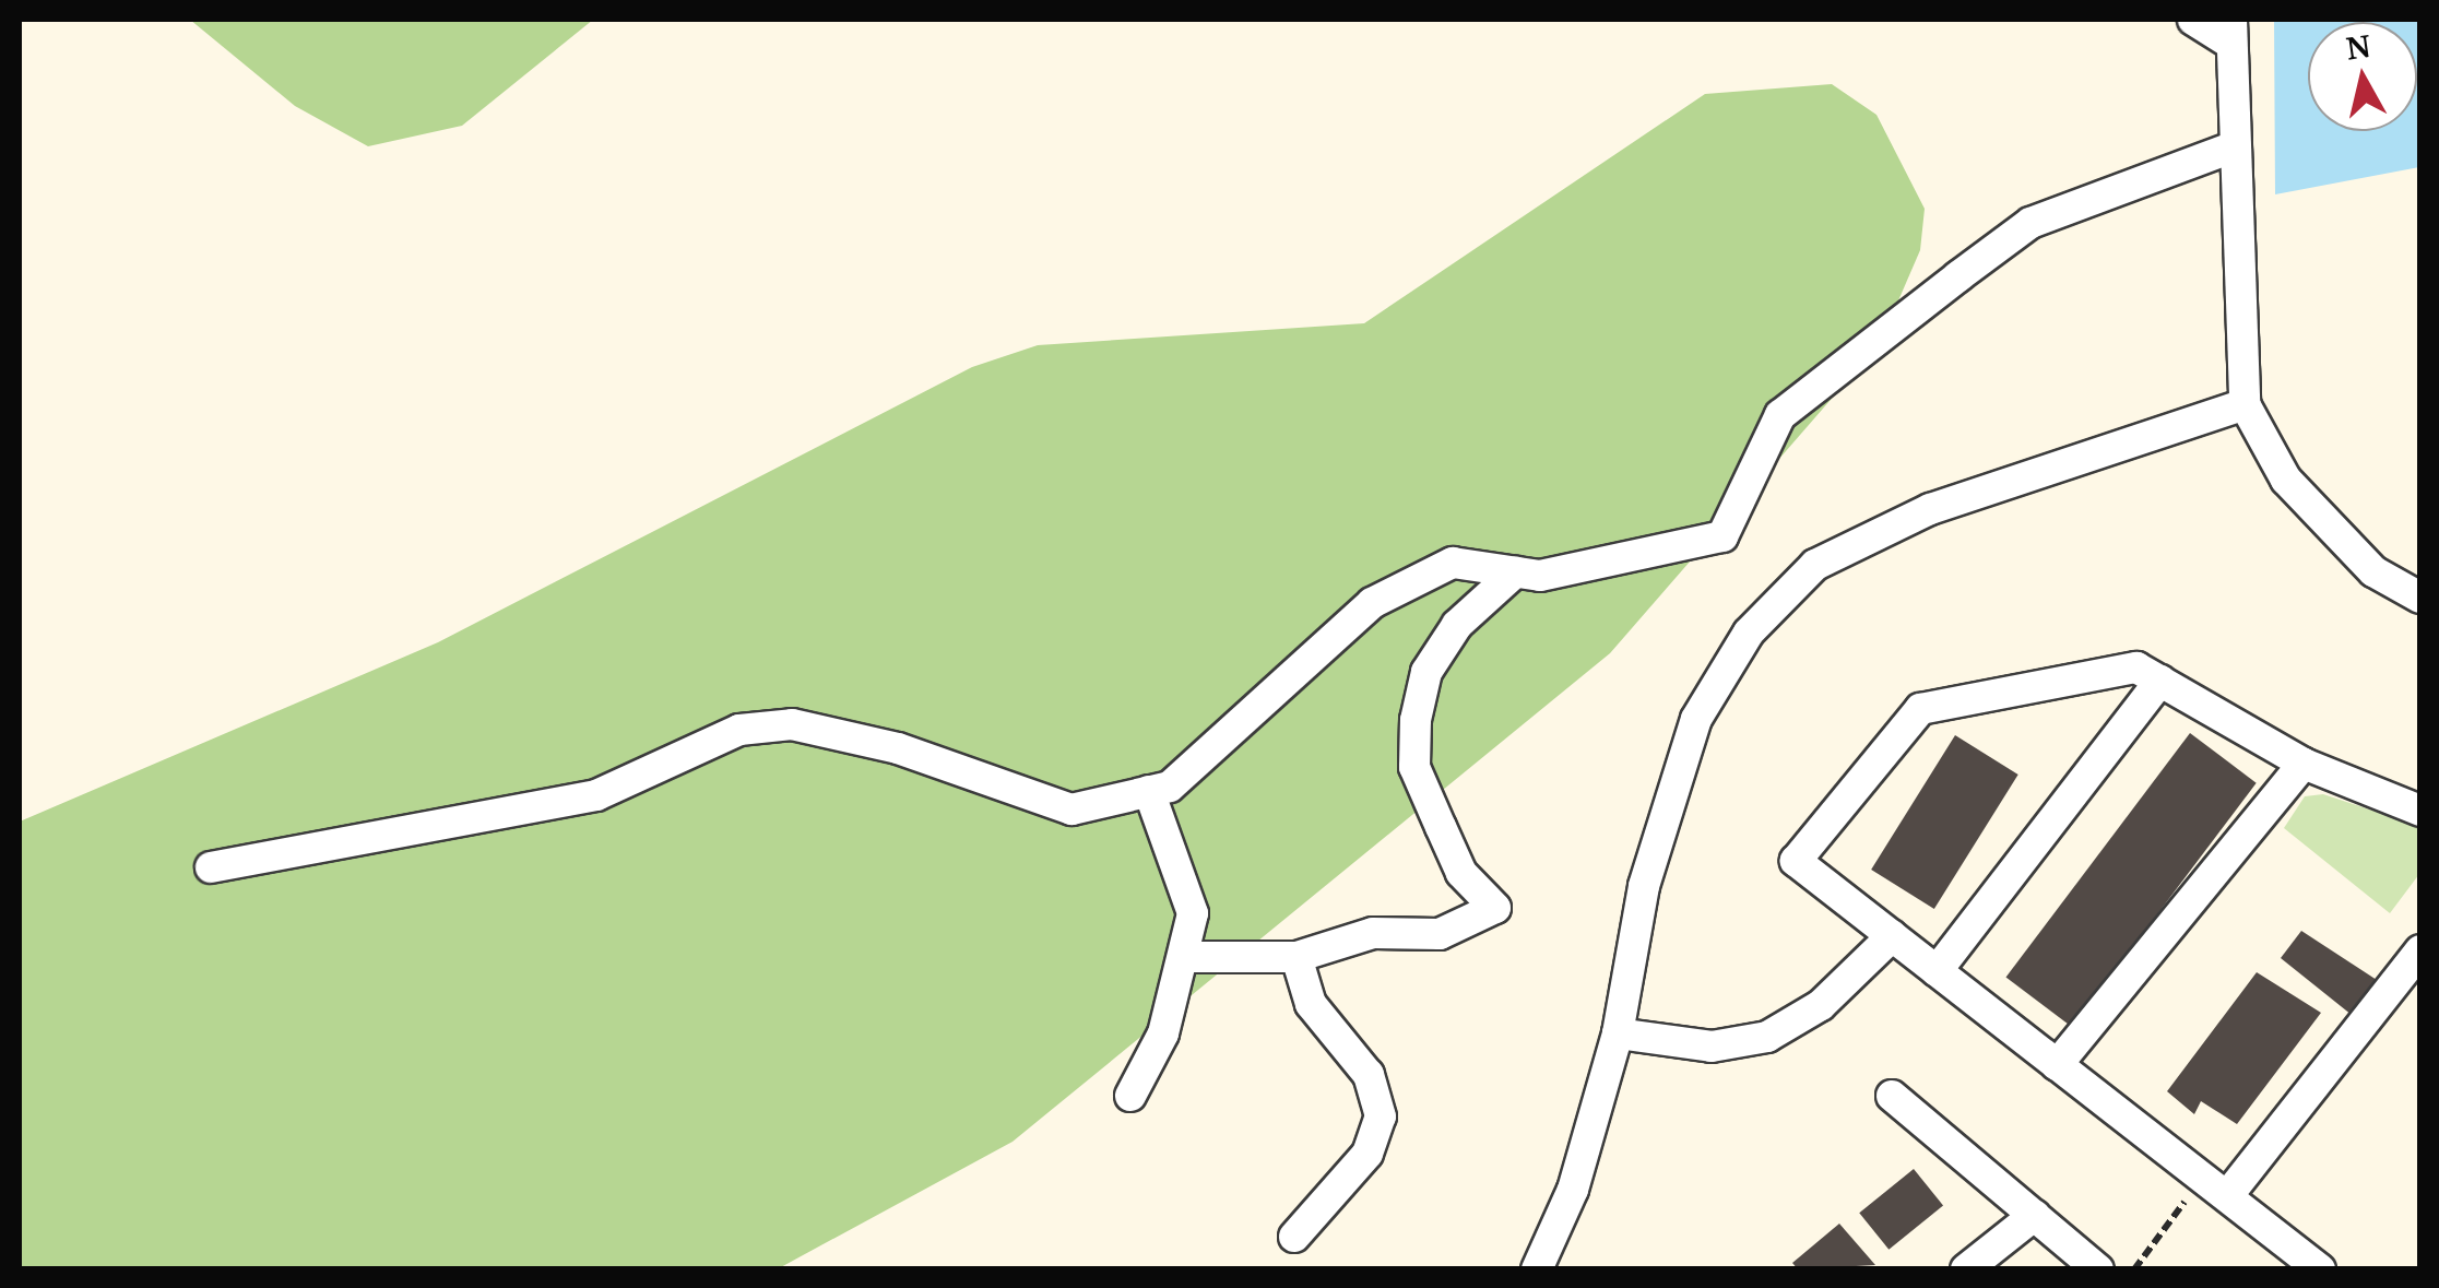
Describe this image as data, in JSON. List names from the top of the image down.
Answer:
{
  "north": "top"
}
